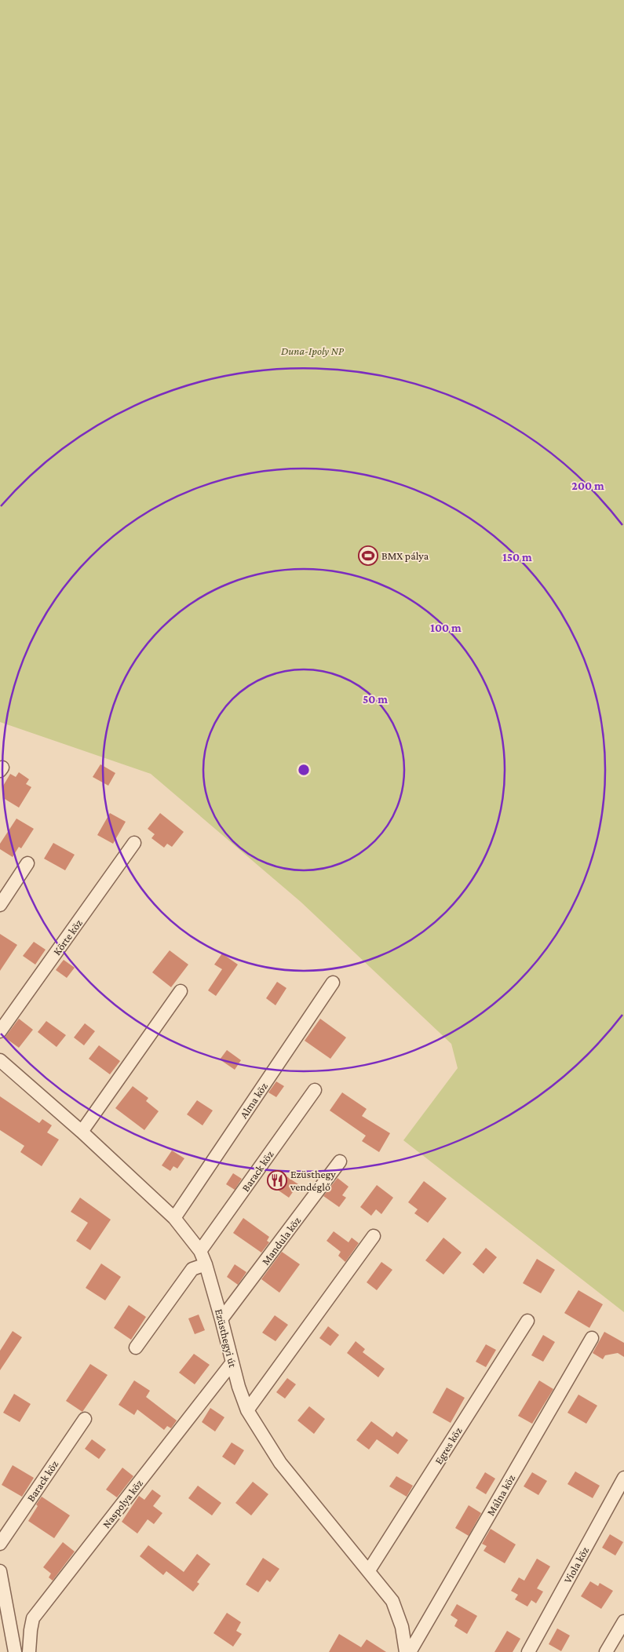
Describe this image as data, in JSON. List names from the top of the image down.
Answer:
{
  "streets": {
    "street": [
      "Körte köz",
      "Alma köz",
      "Barack köz",
      "Mandula köz",
      "Ezüsthegyi út",
      "Egres köz",
      "Málna köz",
      "Naspolya köz",
      "Viola köz"
    ]
  },
  "crossings": [
    ["Alma köz", "Ezüsthegyi út"],
    ["Barack köz", "Ezüsthegyi út"],
    ["Mandula köz", "Ezüsthegyi út"],
    ["Ezüsthegyi út", "Egres köz"],
    ["Ezüsthegyi út", "Naspolya köz"]
  ],
  "parks": ["Duna-Ipoly NP"],
  "places": {
    "sports": ["BMX pálya"],
    "restaurant": ["Ezüsthegy vendéglő"]
  },
  "rings": [
    "200 m",
    "150 m",
    "100 m",
    "50 m"
  ]
}
